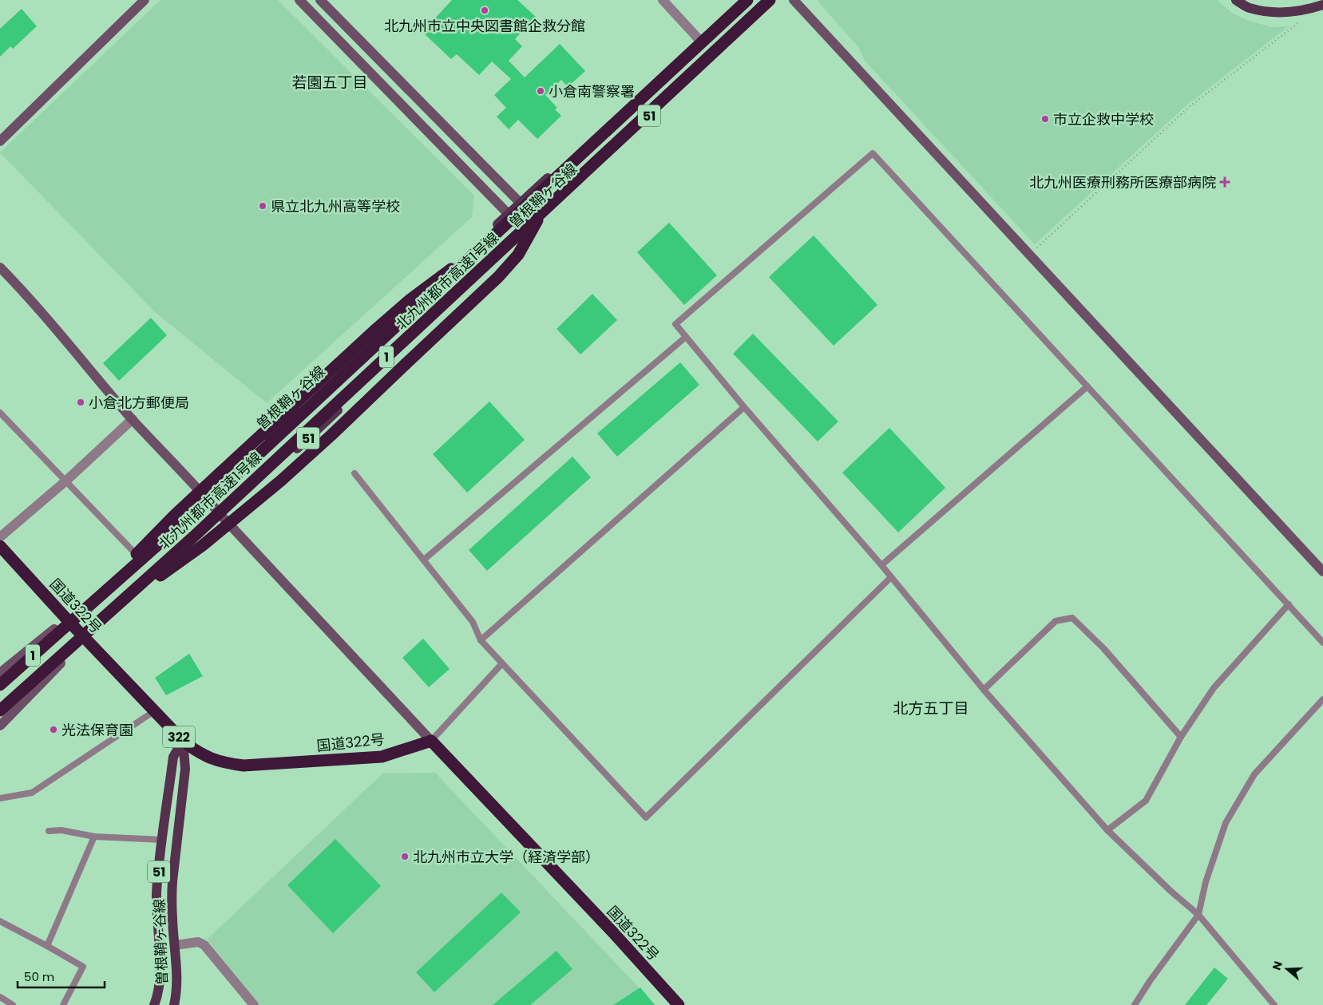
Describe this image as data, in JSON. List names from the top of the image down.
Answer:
{
  "streets": {
    "highway": [
      "北九州都市高速1号線",
      "1",
      "国道322号",
      "322"
    ],
    "main road": ["51", "曽根鞘ヶ谷線"]
  },
  "crossings": [
    ["曽根鞘ヶ谷線", "北九州都市高速1号線"],
    ["曽根鞘ヶ谷線", "国道322号"],
    ["北九州都市高速1号線", "国道322号"]
  ],
  "districts": ["若園五丁目", "北方五丁目"],
  "places": {
    "other": [
      "北九州市立中央図書館企救分館",
      "小倉南警察署",
      "市立企救中学校",
      "県立北九州高等学校",
      "小倉北方郵便局",
      "光法保育園",
      "北九州市立大学（経済学部）"
    ],
    "health": ["北九州医療刑務所医療部病院"]
  },
  "scale_bar": "50 m",
  "north": "left"
}
